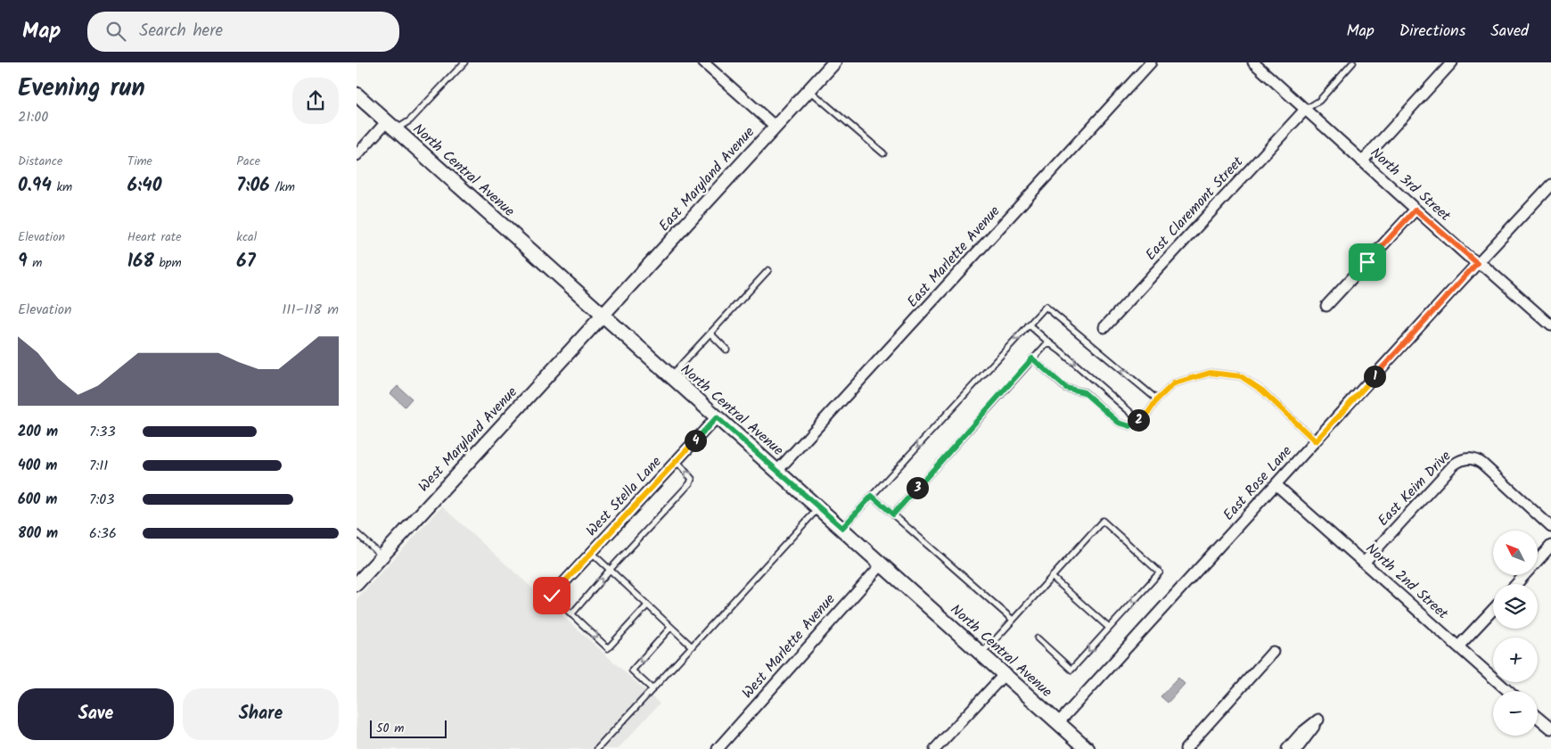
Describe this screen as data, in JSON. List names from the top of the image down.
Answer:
{
  "streets": {
    "main road": ["North Central Avenue"],
    "street": [
      "East Maryland Avenue",
      "North 3rd Street",
      "East Claremont Street",
      "East Marlette Avenue",
      "West Maryland Avenue",
      "East Rose Lane",
      "East Keim Drive",
      "West Stella Lane",
      "North 2nd Street",
      "West Marlette Avenue"
    ]
  },
  "crossings": [
    ["North Central Avenue", "East Maryland Avenue"],
    ["North Central Avenue", "East Marlette Avenue"],
    ["North Central Avenue", "West Maryland Avenue"],
    ["North Central Avenue", "East Rose Lane"],
    ["North Central Avenue", "West Stella Lane"],
    ["North Central Avenue", "West Marlette Avenue"],
    ["East Maryland Avenue", "West Maryland Avenue"],
    ["North 3rd Street", "East Claremont Street"],
    ["North 3rd Street", "East Rose Lane"],
    ["East Rose Lane", "North 2nd Street"],
    ["East Keim Drive", "North 2nd Street"]
  ],
  "scale_bar": "50 m",
  "north": "top left",
  "page": {
    "header": "Map",
    "search": "Search here",
    "nav": ["Map", "Directions", "Saved"],
    "heading": ["Evening run", "21:00"],
    "stats": [
      ["Distance", "0.94 km"],
      ["Time", "6:40"],
      ["Pace", "7:06 /km"],
      ["Elevation", "9 m"],
      ["Heart rate", "168 bpm"],
      ["kcal", "67"]
    ],
    "chart": ["Elevation", "111–118 m"],
    "pins": [
      "1",
      "2",
      "4",
      "3"
    ],
    "list": [
      {
        "name": "200 m",
        "note": "7:33"
      },
      {
        "name": "400 m",
        "note": "7:11"
      },
      {
        "name": "600 m",
        "note": "7:03"
      },
      {
        "name": "800 m",
        "note": "6:36"
      }
    ],
    "map_buttons": ["+", "−"],
    "buttons": ["Save", "Share"],
    "scale": "50 m"
  }
}
